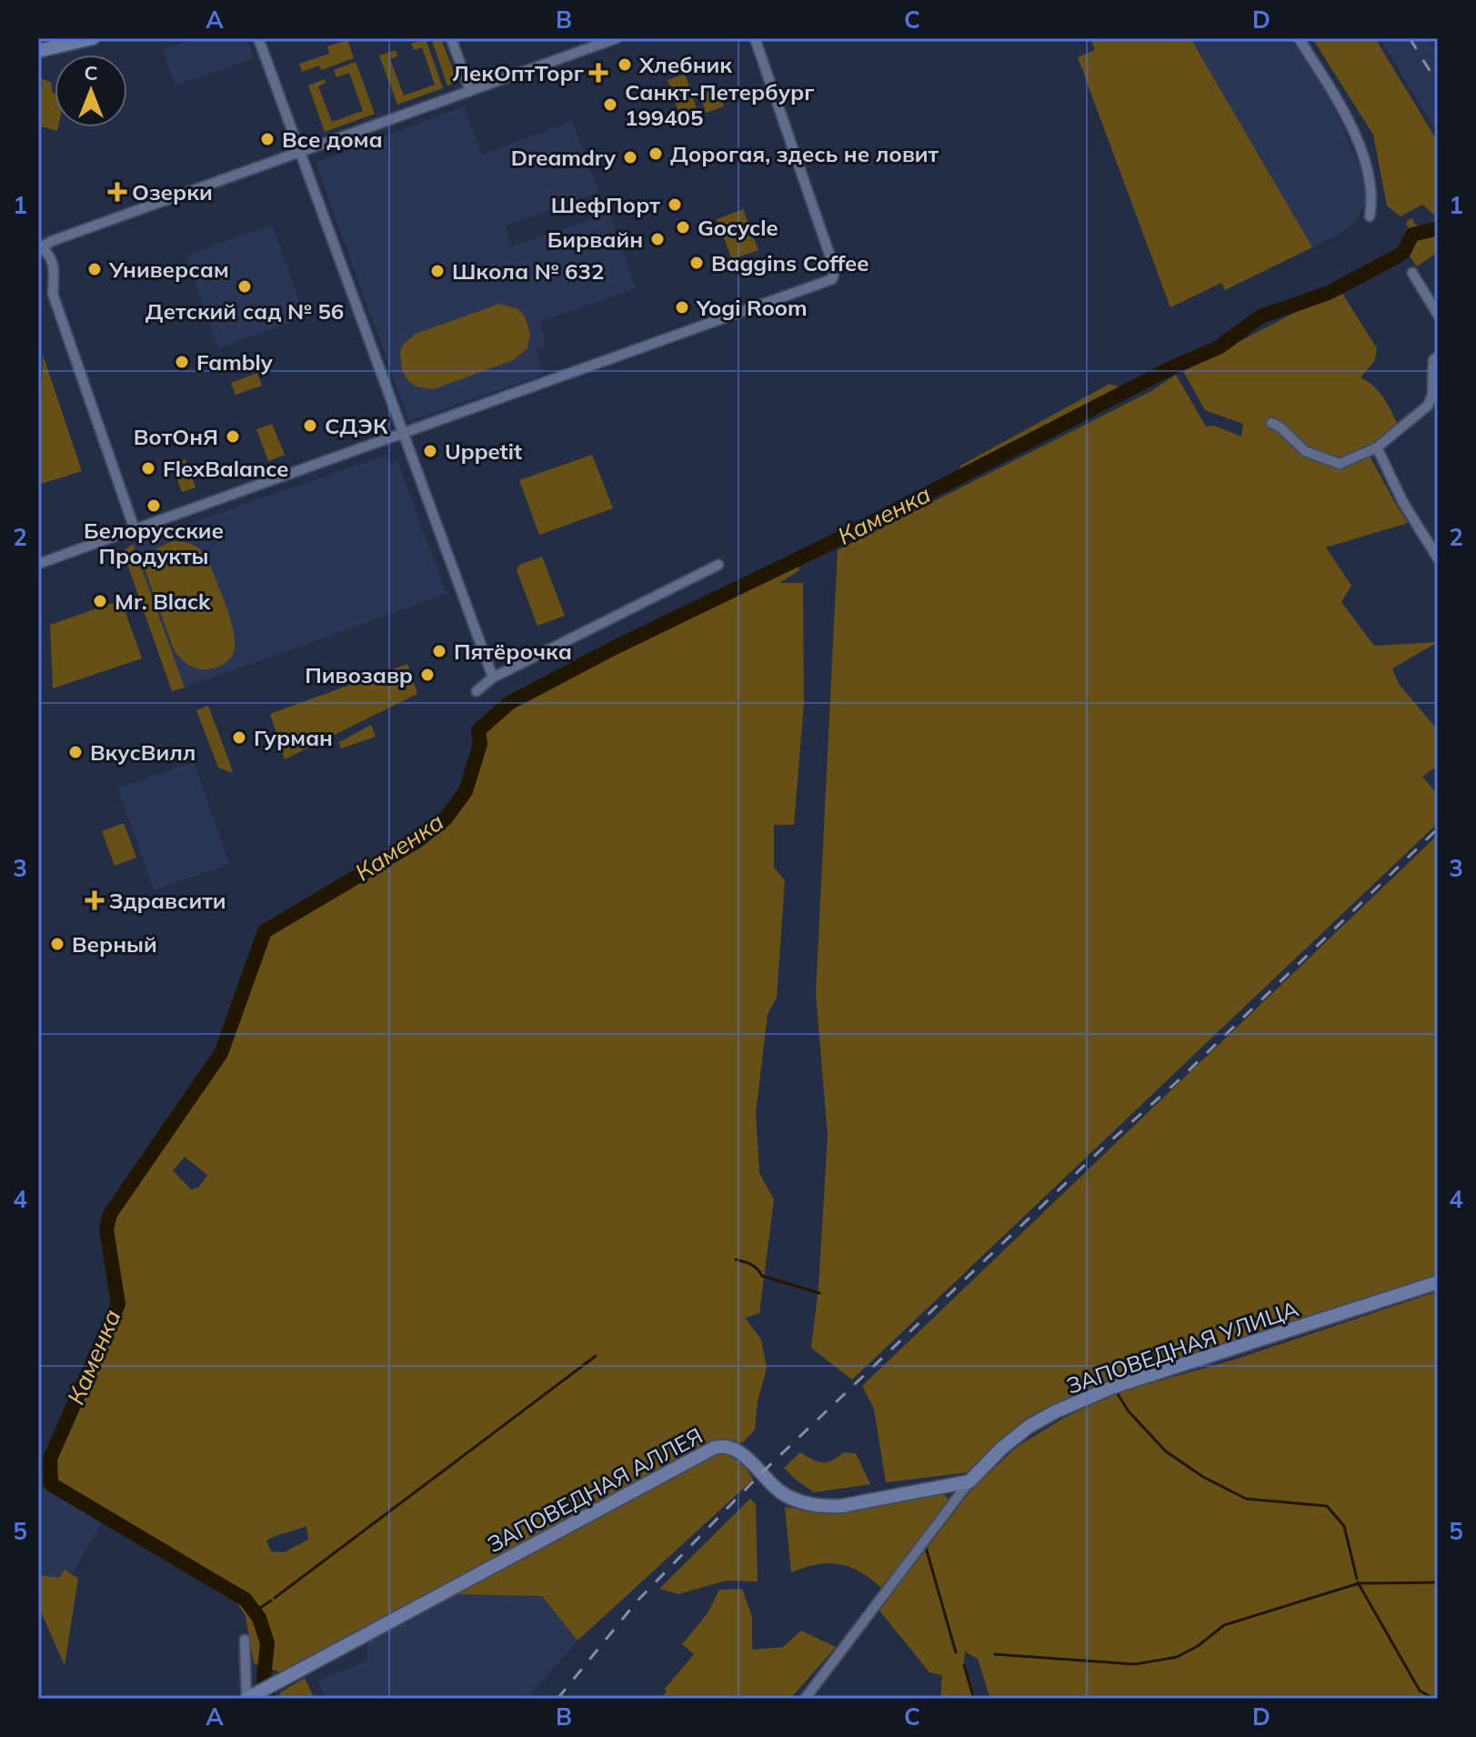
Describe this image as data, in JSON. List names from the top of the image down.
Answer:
{
  "streets": {
    "street": ["ЗАПОВЕДНАЯ УЛИЦА", "ЗАПОВЕДНАЯ АЛЛЕЯ"]
  },
  "crossings": [
    ["ЗАПОВЕДНАЯ УЛИЦА", "ЗАПОВЕДНАЯ АЛЛЕЯ"]
  ],
  "water": ["Каменка"],
  "places": {
    "other": [
      "Хлебник",
      "Санкт-Петербург 199405",
      "Все дома",
      "Дорогая, здесь не ловит",
      "Dreamdry",
      "ШефПорт",
      "Gocycle",
      "Бирвайн",
      "Baggins Coffee",
      "Универсам",
      "Школа № 632",
      "Детский сад № 56",
      "Yogi Room",
      "Fambly",
      "СДЭК",
      "ВотОнЯ",
      "Uppetit",
      "FlexBalance",
      "Белорусские Продукты",
      "Mr. Black",
      "Пятёрочка",
      "Пивозавр",
      "Гурман",
      "ВкусВилл",
      "Верный"
    ],
    "health": ["ЛекОптТорг", "Озерки", "Здравсити"]
  },
  "north": "top",
  "grid": {
    "columns": [
      "A",
      "B",
      "C",
      "D"
    ],
    "rows": [
      "1",
      "2",
      "3",
      "4",
      "5"
    ]
  }
}
